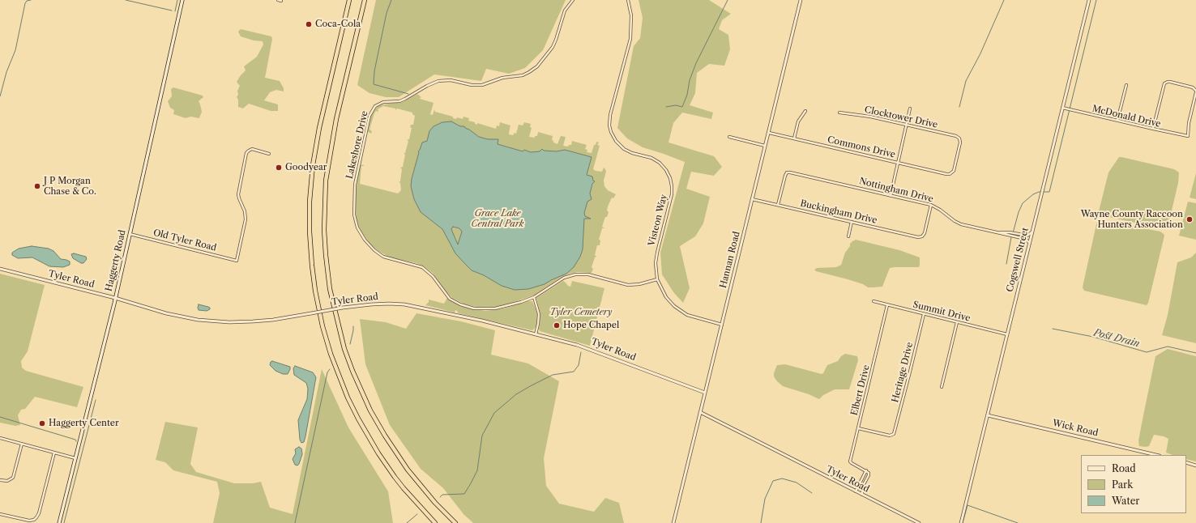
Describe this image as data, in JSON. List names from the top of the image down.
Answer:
{
  "streets": {
    "main road": ["Haggerty Road"],
    "street": [
      "McDonald Drive",
      "Clocktower Drive",
      "Lakeshore Drive",
      "Commons Drive",
      "Nottingham Drive",
      "Buckingham Drive",
      "Visteon Way",
      "Old Tyler Road",
      "Hannan Road",
      "Cogswell Street",
      "Tyler Road",
      "Summit Drive",
      "Heritage Drive",
      "Elbert Drive",
      "Wick Road"
    ]
  },
  "crossings": [
    ["McDonald Drive", "Cogswell Street"],
    ["Clocktower Drive", "Commons Drive"],
    ["Lakeshore Drive", "Visteon Way"],
    ["Commons Drive", "Hannan Road"],
    ["Nottingham Drive", "Buckingham Drive"],
    ["Nottingham Drive", "Cogswell Street"],
    ["Buckingham Drive", "Hannan Road"],
    ["Visteon Way", "Hannan Road"],
    ["Old Tyler Road", "Haggerty Road"],
    ["Hannan Road", "Tyler Road"],
    ["Cogswell Street", "Summit Drive"],
    ["Cogswell Street", "Wick Road"],
    ["Haggerty Road", "Tyler Road"],
    ["Summit Drive", "Heritage Drive"],
    ["Summit Drive", "Elbert Drive"],
    ["Heritage Drive", "Elbert Drive"]
  ],
  "water": ["Post Drain"],
  "parks": ["Grace Lake Central Park", "Tyler Cemetery"],
  "places": [
    "Coca-Cola",
    "Goodyear",
    "J P Morgan Chase & Co.",
    "Wayne County Raccoon Hunters Association",
    "Hope Chapel",
    "Haggerty Center"
  ],
  "legend": ["Road", "Park", "Water"]
}
